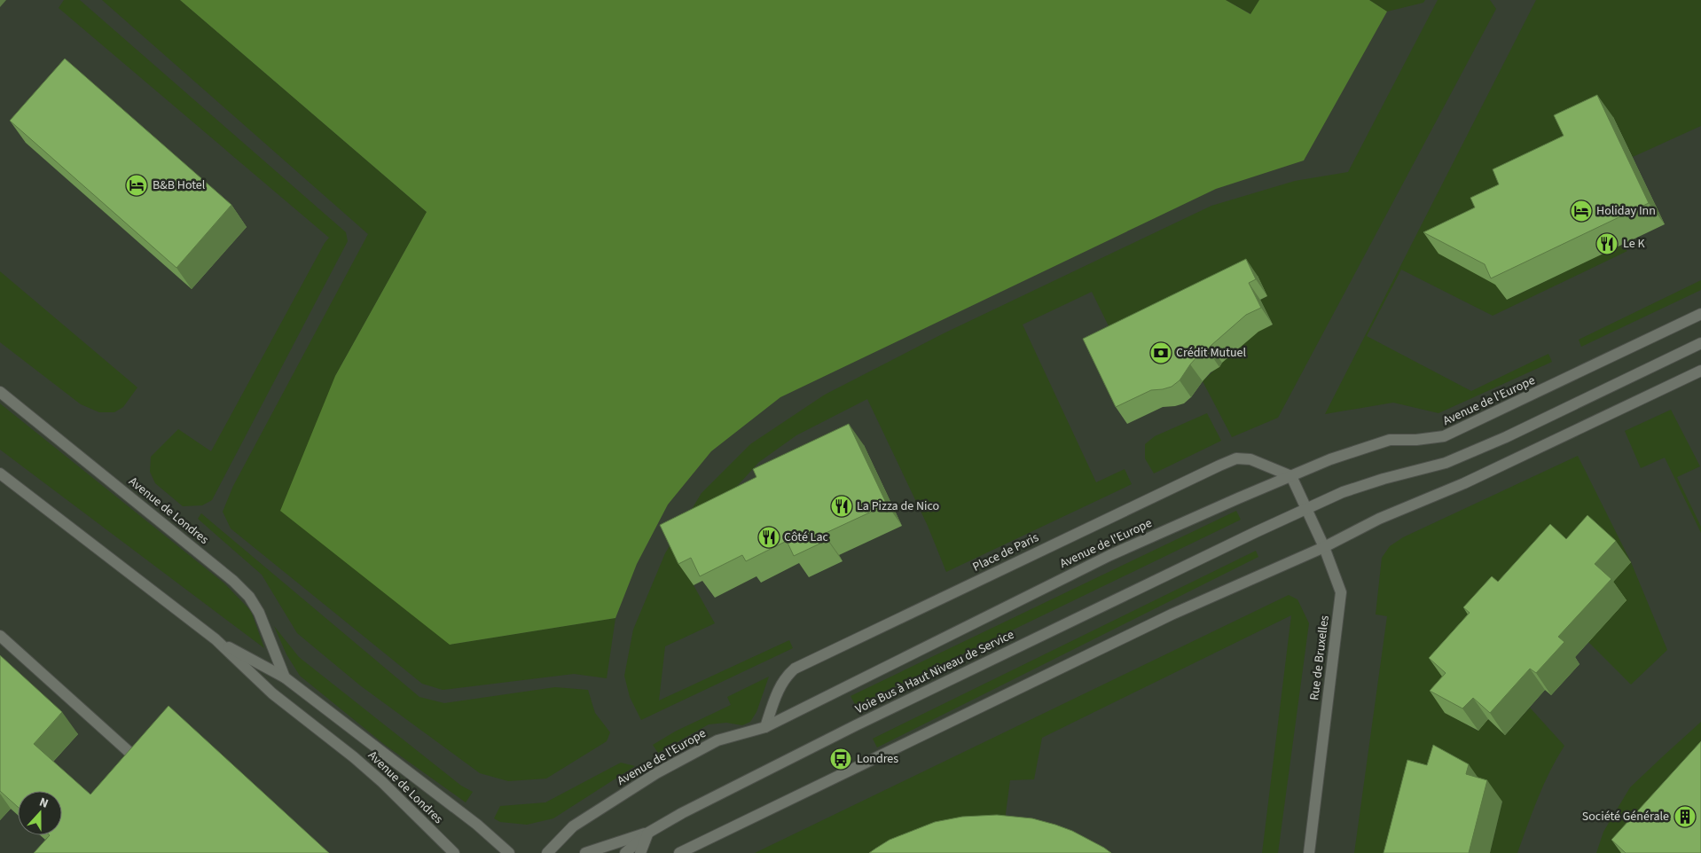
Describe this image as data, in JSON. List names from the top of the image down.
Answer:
{
  "streets": {
    "street": [
      "Avenue de l'Europe",
      "Avenue de Londres",
      "Place de Paris",
      "Rue de Bruxelles",
      "Voie Bus à Haut Niveau de Service"
    ]
  },
  "crossings": [
    ["Avenue de l'Europe", "Place de Paris"],
    ["Avenue de l'Europe", "Rue de Bruxelles"],
    ["Place de Paris", "Rue de Bruxelles"],
    ["Rue de Bruxelles", "Voie Bus à Haut Niveau de Service"]
  ],
  "places": {
    "hotel": ["B&B Hotel", "Holiday Inn"],
    "restaurant": ["Le K", "La Pizza de Nico", "Côté Lac"],
    "bank": ["Crédit Mutuel"],
    "bus stop": ["Londres"],
    "building": ["Société Générale"]
  },
  "north": "top"
}
